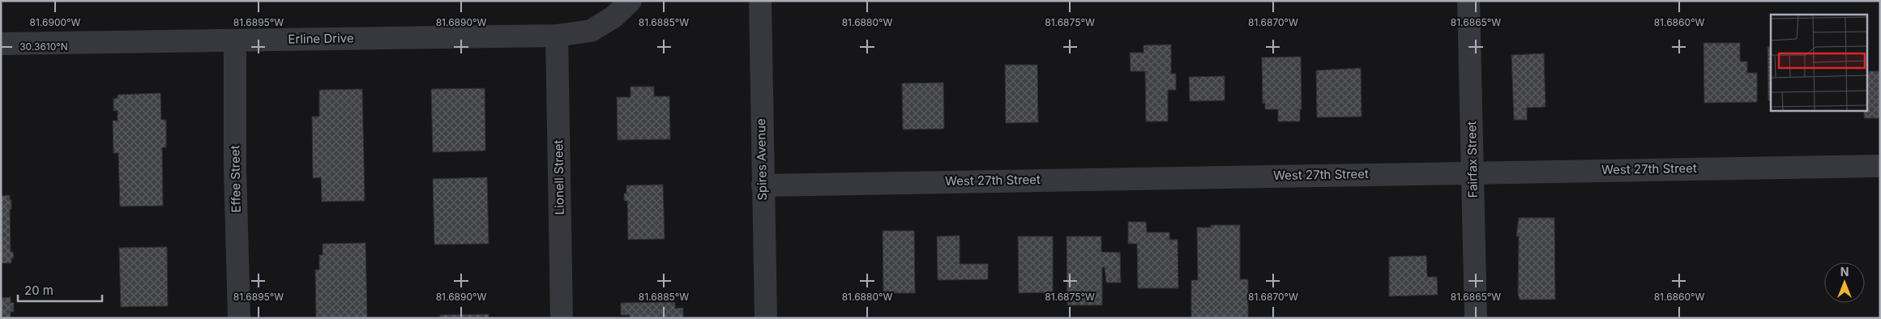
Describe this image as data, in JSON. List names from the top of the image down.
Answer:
{
  "streets": {
    "street": [
      "Erline Drive",
      "Spires Avenue",
      "Fairfax Street",
      "West 27th Street",
      "Lionell Street",
      "Effee Street"
    ]
  },
  "crossings": [
    ["Erline Drive", "Lionell Street"],
    ["Erline Drive", "Effee Street"],
    ["Spires Avenue", "West 27th Street"],
    ["Fairfax Street", "West 27th Street"]
  ],
  "scale_bar": "20 m",
  "north": "top",
  "coordinates": [
    "81.6900°W",
    "81.6895°W",
    "81.6890°W",
    "81.6885°W",
    "81.6880°W",
    "81.6875°W",
    "81.6870°W",
    "81.6865°W",
    "81.6860°W",
    "30.3610°N"
  ]
}
